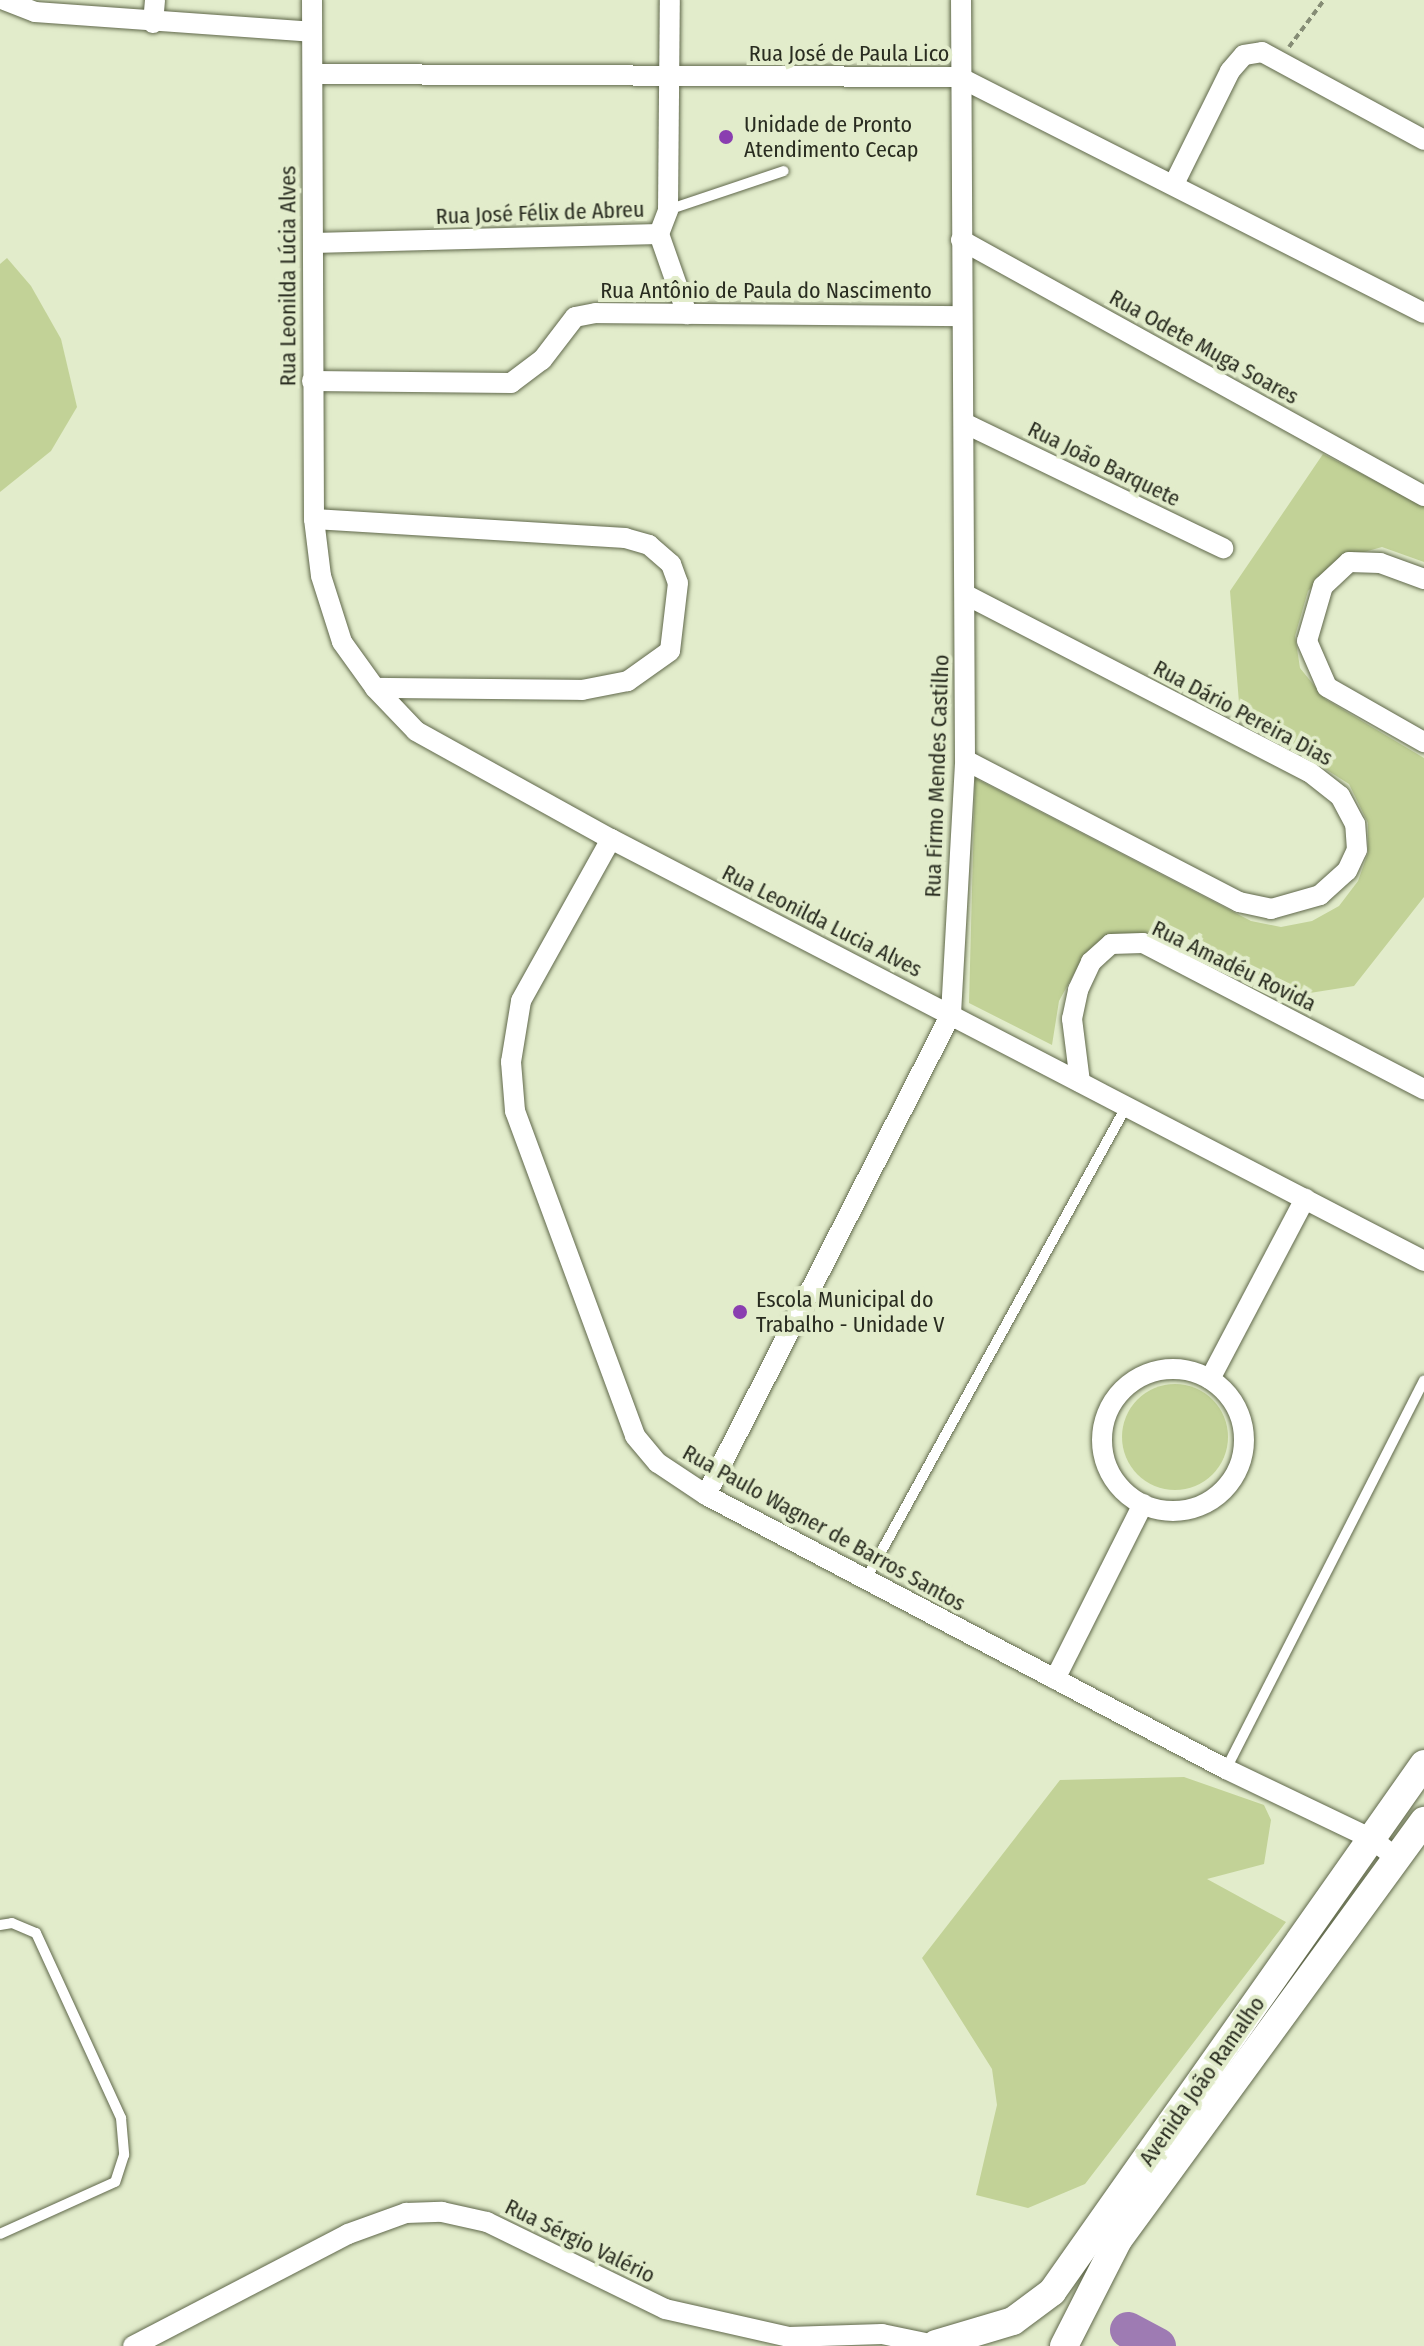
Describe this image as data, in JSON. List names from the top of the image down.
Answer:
{
  "streets": {
    "street": [
      "Rua José de Paula Lico",
      "Rua José Félix de Abreu",
      "Rua Leonilda Lúcia Alves",
      "Rua Antônio de Paula do Nascimento",
      "Rua Odete Muga Soares",
      "Rua João Barquete",
      "Rua Dário Pereira Dias",
      "Rua Firmo Mendes Castilho",
      "Rua Leonilda Lucia Alves",
      "Rua Amadéu Rovida",
      "Rua Paulo Wagner de Barros Santos",
      "Avenida João Ramalho",
      "Rua Sérgio Valério"
    ]
  },
  "crossings": [
    ["Rua José de Paula Lico", "Rua José Félix de Abreu"],
    ["Rua José de Paula Lico", "Rua Leonilda Lúcia Alves"],
    ["Rua José de Paula Lico", "Rua Firmo Mendes Castilho"],
    ["Rua José Félix de Abreu", "Rua Leonilda Lúcia Alves"],
    ["Rua Leonilda Lúcia Alves", "Rua Antônio de Paula do Nascimento"],
    ["Rua Leonilda Lúcia Alves", "Rua Leonilda Lucia Alves"],
    ["Rua Antônio de Paula do Nascimento", "Rua Firmo Mendes Castilho"],
    ["Rua Odete Muga Soares", "Rua Firmo Mendes Castilho"],
    ["Rua João Barquete", "Rua Firmo Mendes Castilho"],
    ["Rua Dário Pereira Dias", "Rua Firmo Mendes Castilho"],
    ["Rua Firmo Mendes Castilho", "Rua Leonilda Lucia Alves"],
    ["Rua Firmo Mendes Castilho", "Rua Paulo Wagner de Barros Santos"],
    ["Rua Leonilda Lucia Alves", "Rua Amadéu Rovida"],
    ["Rua Leonilda Lucia Alves", "Rua Paulo Wagner de Barros Santos"],
    ["Rua Paulo Wagner de Barros Santos", "Avenida João Ramalho"],
    ["Avenida João Ramalho", "Rua Sérgio Valério"]
  ],
  "places": ["Unidade de Pronto Atendimento Cecap", "Escola Municipal do Trabalho - Unidade V"]
}
